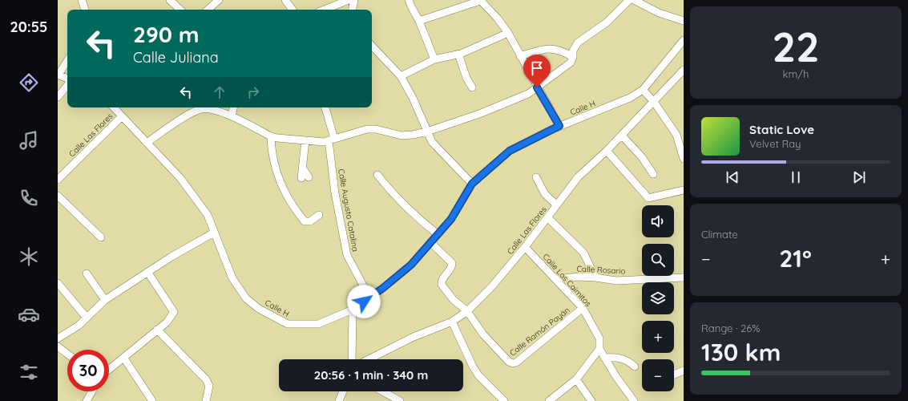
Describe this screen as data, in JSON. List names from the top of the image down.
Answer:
{
  "streets": {
    "street": [
      "Calle H",
      "Calle Las Flores",
      "Calle Augusto Catalina",
      "Calle Rosario",
      "Calle Los Caimitos",
      "Calle Ramón Payán"
    ]
  },
  "crossings": [
    ["Calle H", "Calle Las Flores"],
    ["Calle H", "Calle Augusto Catalina"],
    ["Calle H", "Calle Ramón Payán"],
    ["Calle Las Flores", "Calle Los Caimitos"],
    ["Calle Las Flores", "Calle Ramón Payán"],
    ["Calle Rosario", "Calle Los Caimitos"],
    ["Calle Los Caimitos", "Calle Ramón Payán"]
  ],
  "page": {
    "tabs": "20:55",
    "tile": [
      ["22", "km/h"],
      "Climate",
      ["Range · 26%", "130 km"]
    ],
    "turn": ["290 m", "Calle Juliana"],
    "song": ["Static Love", "Velvet Ray"],
    "map_buttons": ["+", "−"],
    "heat": ["−", "21°", "+"],
    "limit": "30",
    "trip": "20:56 · 1 min · 340 m"
  }
}
